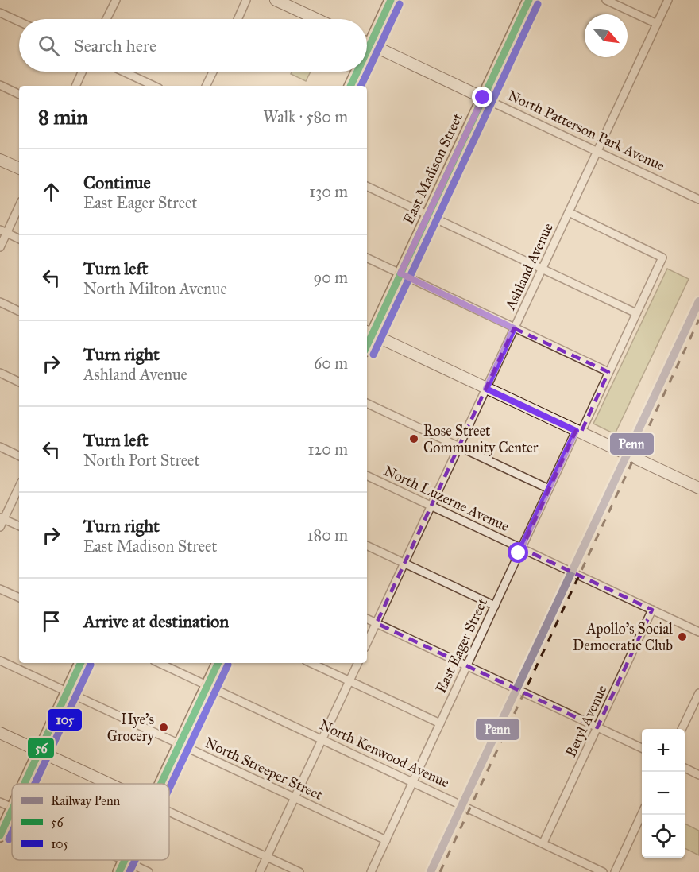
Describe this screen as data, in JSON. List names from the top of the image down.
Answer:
{
  "streets": {
    "main road": ["East Madison Street"],
    "street": [
      "North Patterson Park Avenue",
      "Ashland Avenue",
      "North Luzerne Avenue",
      "East Eager Street",
      "Beryl Avenue",
      "North Kenwood Avenue",
      "North Streeper Street"
    ]
  },
  "crossings": [
    ["North Patterson Park Avenue", "East Madison Street"],
    ["North Patterson Park Avenue", "Ashland Avenue"],
    ["Ashland Avenue", "North Luzerne Avenue"],
    ["Ashland Avenue", "East Eager Street"],
    ["North Luzerne Avenue", "East Eager Street"],
    ["North Luzerne Avenue", "Beryl Avenue"],
    ["East Eager Street", "North Kenwood Avenue"],
    ["East Eager Street", "North Streeper Street"],
    ["Beryl Avenue", "North Kenwood Avenue"]
  ],
  "places": ["Rose Street Community Center", "Apollo’s Social Democratic Club", "Hye's Grocery"],
  "lines": ["transit line 56", "transit line 105", "rail line Penn"],
  "legend": ["Railway Penn", "56", "105"],
  "north": "bottom right",
  "page": {
    "search": "Search here",
    "heading": ["8 min", "Walk · 580 m"],
    "list": [
      ["Continue", "East Eager Street", "130 m"],
      ["Turn left", "North Milton Avenue", "90 m"],
      ["Turn right", "Ashland Avenue", "60 m"],
      ["Turn left", "North Port Street", "120 m"],
      ["Turn right", "East Madison Street", "180 m"],
      "Arrive at destination"
    ],
    "map_buttons": ["+", "−"]
  }
}
